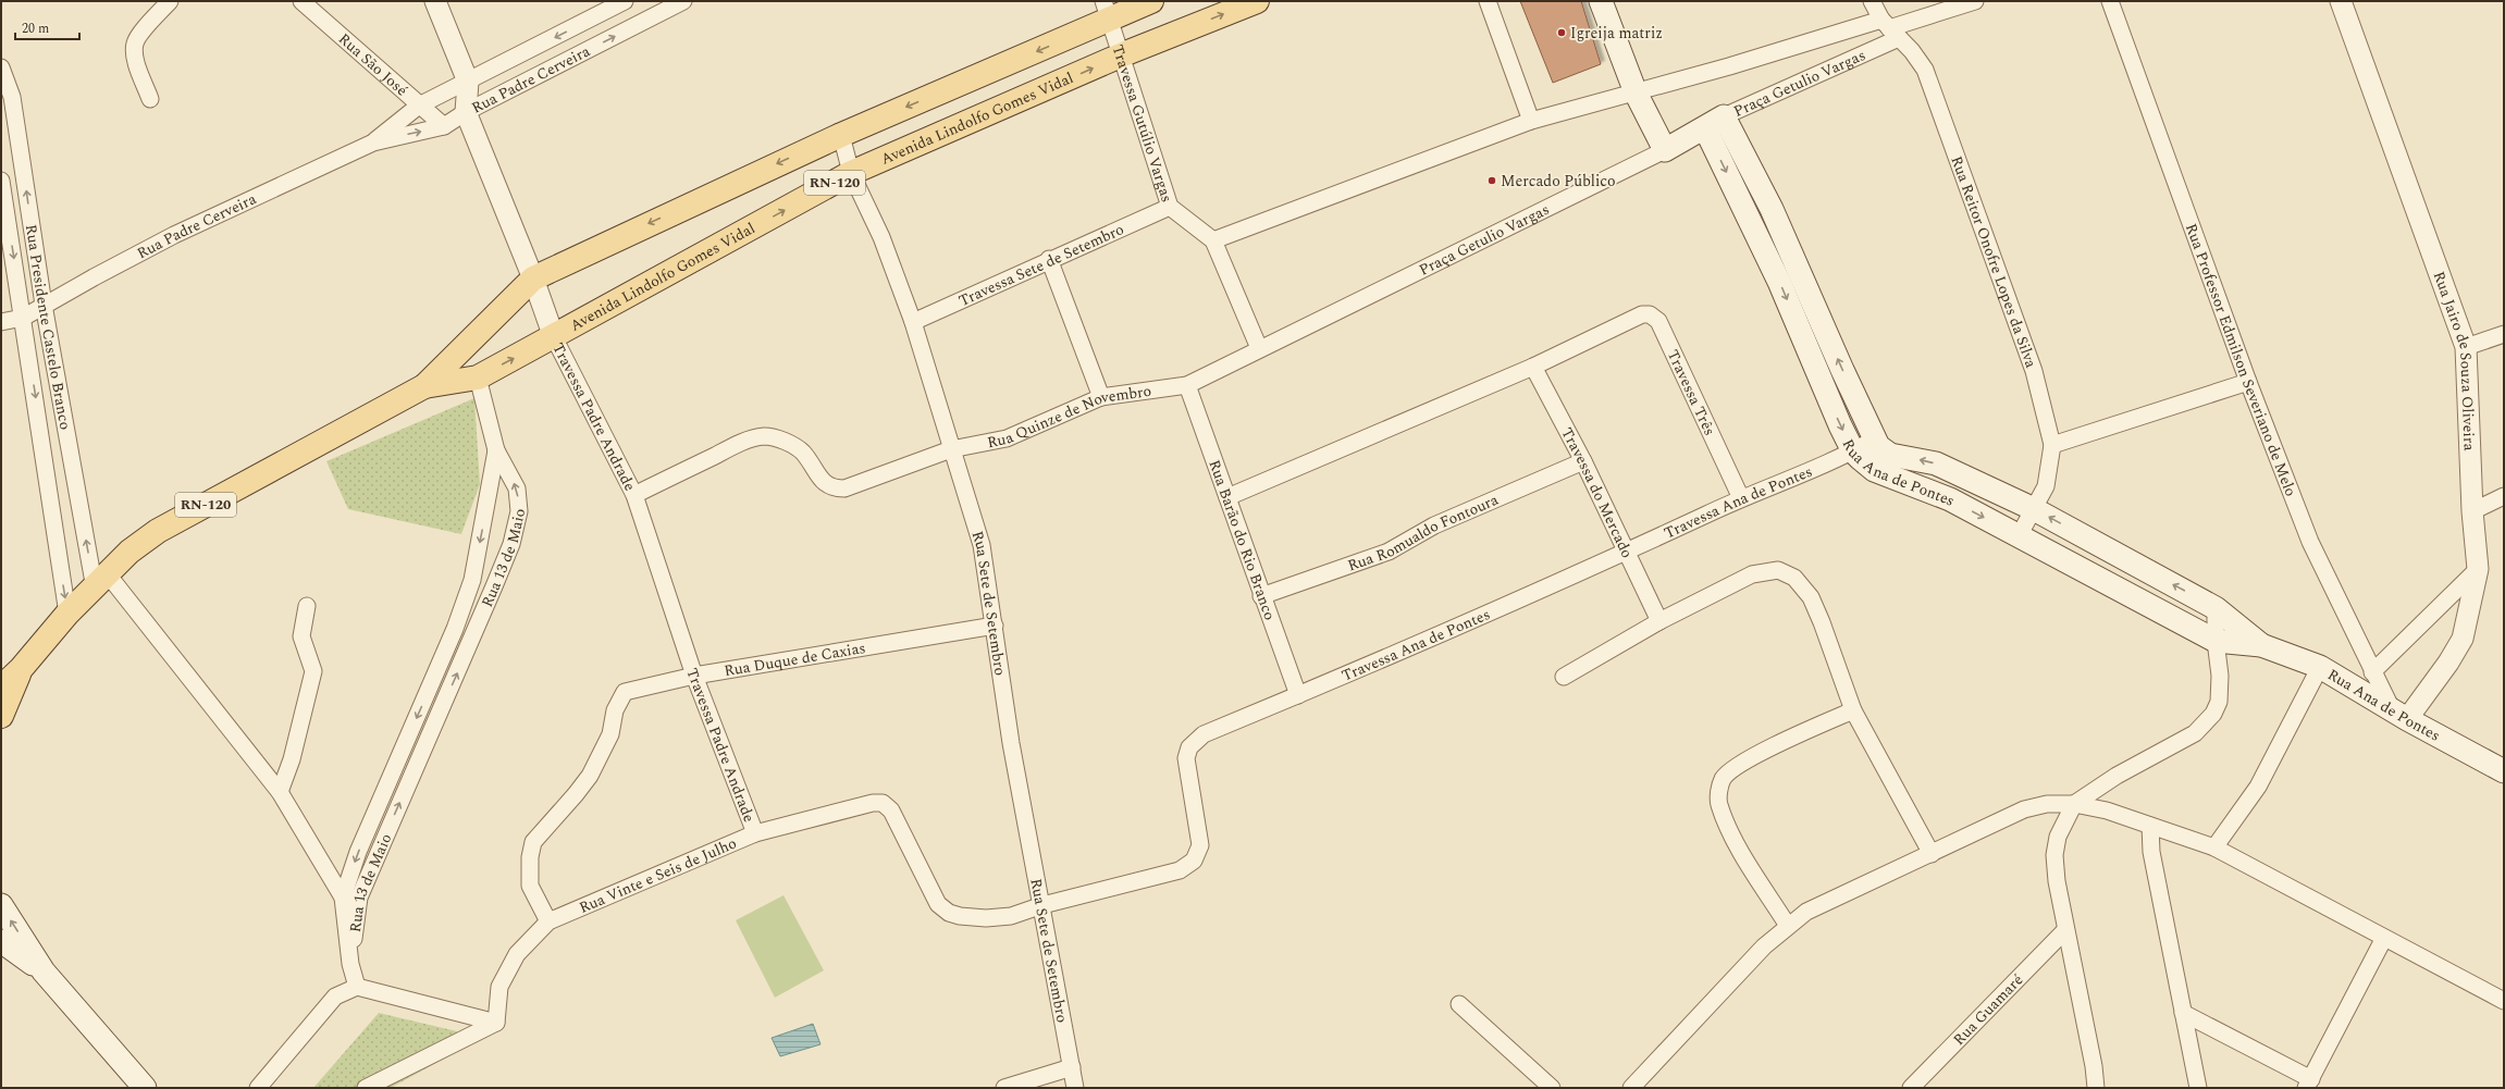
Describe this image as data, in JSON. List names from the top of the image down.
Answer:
{
  "streets": {
    "main road": [
      "Praça Getulio Vargas",
      "Avenida Lindolfo Gomes Vidal",
      "RN-120",
      "Rua Ana de Pontes"
    ],
    "street": [
      "Rua São José",
      "Rua Padre Cerveira",
      "Travessa Gutúlio Vargas",
      "Rua Reitor Onofre Lopes da Silva",
      "Travessa Sete de Setembro",
      "Rua Presidente Castelo Branco",
      "Rua Professor Edmilson Severiano de Melo",
      "Rua Jairo de Souza Oliveira",
      "Travessa Três",
      "Travessa Padre Andrade",
      "Rua Quinze de Novembro",
      "Travessa do Mercado",
      "Travessa Ana de Pontes",
      "Rua Romualdo Fontoura",
      "Rua Barão do Rio Branco",
      "Rua 13 de Maio",
      "Rua Sete de Setembro",
      "Rua Duque de Caxias",
      "Rua Vinte e Seis de Julho",
      "Rua Guamaré"
    ]
  },
  "crossings": [
    ["Rua São José", "Rua Padre Cerveira"],
    ["Rua Padre Cerveira", "Rua Presidente Castelo Branco"],
    ["Rua Padre Cerveira", "Travessa Padre Andrade"],
    ["Praça Getulio Vargas", "Travessa Gutúlio Vargas"],
    ["Praça Getulio Vargas", "Rua Reitor Onofre Lopes da Silva"],
    ["Praça Getulio Vargas", "Rua Quinze de Novembro"],
    ["Praça Getulio Vargas", "Rua Ana de Pontes"],
    ["Praça Getulio Vargas", "Rua Barão do Rio Branco"],
    ["Avenida Lindolfo Gomes Vidal", "Travessa Gutúlio Vargas"],
    ["Avenida Lindolfo Gomes Vidal", "Rua Presidente Castelo Branco"],
    ["Avenida Lindolfo Gomes Vidal", "Travessa Padre Andrade"],
    ["Avenida Lindolfo Gomes Vidal", "Rua 13 de Maio"],
    ["Avenida Lindolfo Gomes Vidal", "Rua Sete de Setembro"],
    ["Travessa Gutúlio Vargas", "Travessa Sete de Setembro"],
    ["Rua Reitor Onofre Lopes da Silva", "Rua Ana de Pontes"],
    ["Travessa Sete de Setembro", "Rua Sete de Setembro"],
    ["Rua Professor Edmilson Severiano de Melo", "Rua Jairo de Souza Oliveira"],
    ["Rua Professor Edmilson Severiano de Melo", "Rua Ana de Pontes"],
    ["Rua Jairo de Souza Oliveira", "Rua Ana de Pontes"],
    ["Travessa Três", "Travessa do Mercado"],
    ["Travessa Três", "Travessa Ana de Pontes"],
    ["Travessa Três", "Rua Barão do Rio Branco"],
    ["Travessa Padre Andrade", "Rua Quinze de Novembro"],
    ["Travessa Padre Andrade", "Rua Duque de Caxias"],
    ["Travessa Padre Andrade", "Rua Vinte e Seis de Julho"],
    ["Rua Quinze de Novembro", "Rua Barão do Rio Branco"],
    ["Rua Quinze de Novembro", "Rua Sete de Setembro"],
    ["Rua Ana de Pontes", "Travessa Ana de Pontes"],
    ["Travessa do Mercado", "Travessa Ana de Pontes"],
    ["Travessa do Mercado", "Rua Romualdo Fontoura"],
    ["Travessa Ana de Pontes", "Rua Barão do Rio Branco"],
    ["Travessa Ana de Pontes", "Rua Vinte e Seis de Julho"],
    ["Rua Romualdo Fontoura", "Rua Barão do Rio Branco"],
    ["Rua Sete de Setembro", "Rua Duque de Caxias"],
    ["Rua Sete de Setembro", "Rua Vinte e Seis de Julho"],
    ["Rua Duque de Caxias", "Rua Vinte e Seis de Julho"]
  ],
  "places": ["Igreija matriz", "Mercado Público"],
  "scale_bar": "20 m"
}
